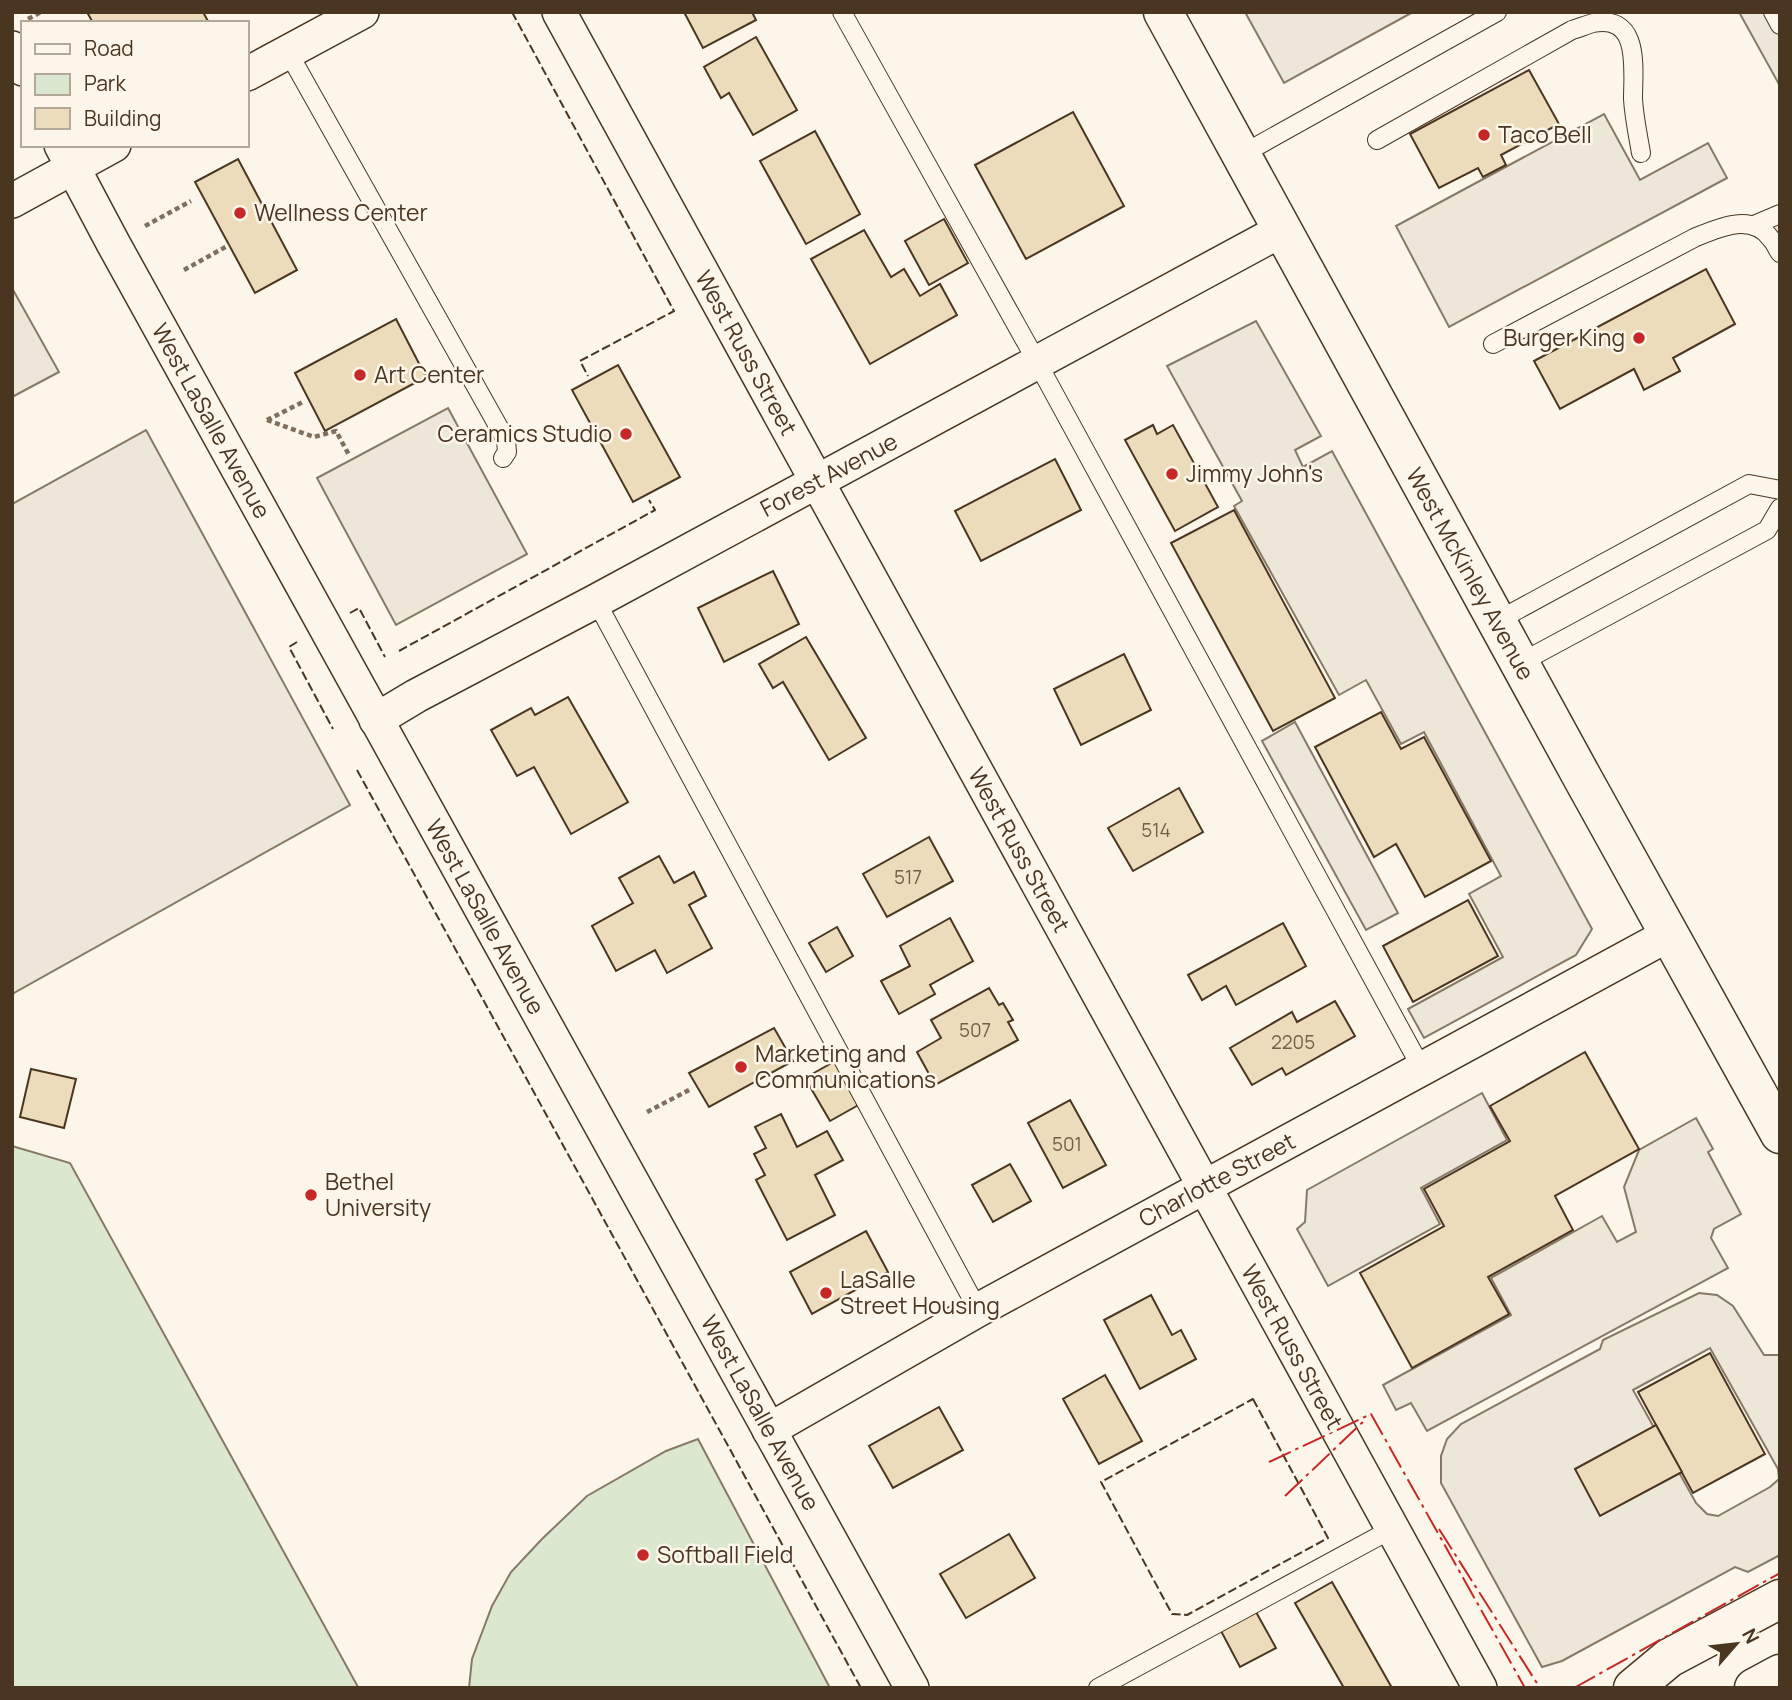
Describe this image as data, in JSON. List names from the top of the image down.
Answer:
{
  "streets": {
    "main road": ["West McKinley Avenue"],
    "street": [
      "West Russ Street",
      "West LaSalle Avenue",
      "Forest Avenue",
      "Charlotte Street"
    ]
  },
  "crossings": [
    ["West Russ Street", "Forest Avenue"],
    ["West Russ Street", "Charlotte Street"],
    ["West LaSalle Avenue", "Forest Avenue"],
    ["West LaSalle Avenue", "Charlotte Street"],
    ["Forest Avenue", "West McKinley Avenue"],
    ["West McKinley Avenue", "Charlotte Street"]
  ],
  "places": [
    "Taco Bell",
    "Wellness Center",
    "Burger King",
    "Art Center",
    "Ceramics Studio",
    "Jimmy John's",
    "Marketing and Communications",
    "Bethel University",
    "LaSalle Street Housing",
    "Softball Field"
  ],
  "house_numbers": [
    "514",
    "517",
    "507",
    "2205",
    "501"
  ],
  "legend": ["Road", "Park", "Building"],
  "north": "top right"
}
